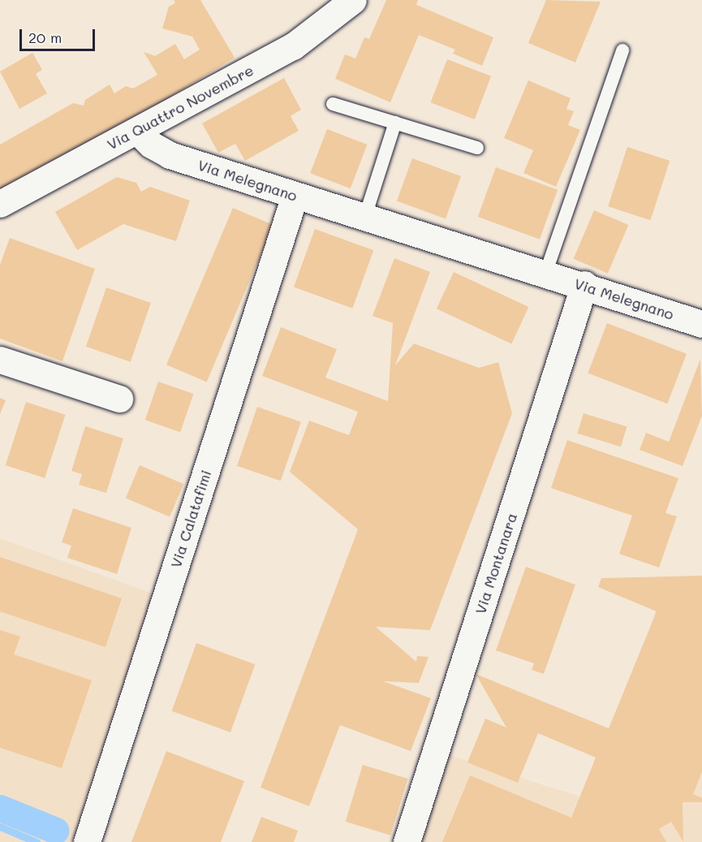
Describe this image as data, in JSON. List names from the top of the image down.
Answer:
{
  "streets": {
    "street": [
      "Via Quattro Novembre",
      "Via Melegnano",
      "Via Calatafimi",
      "Via Montanara"
    ]
  },
  "crossings": [
    ["Via Quattro Novembre", "Via Melegnano"],
    ["Via Melegnano", "Via Calatafimi"],
    ["Via Melegnano", "Via Montanara"]
  ],
  "scale_bar": "20 m"
}
